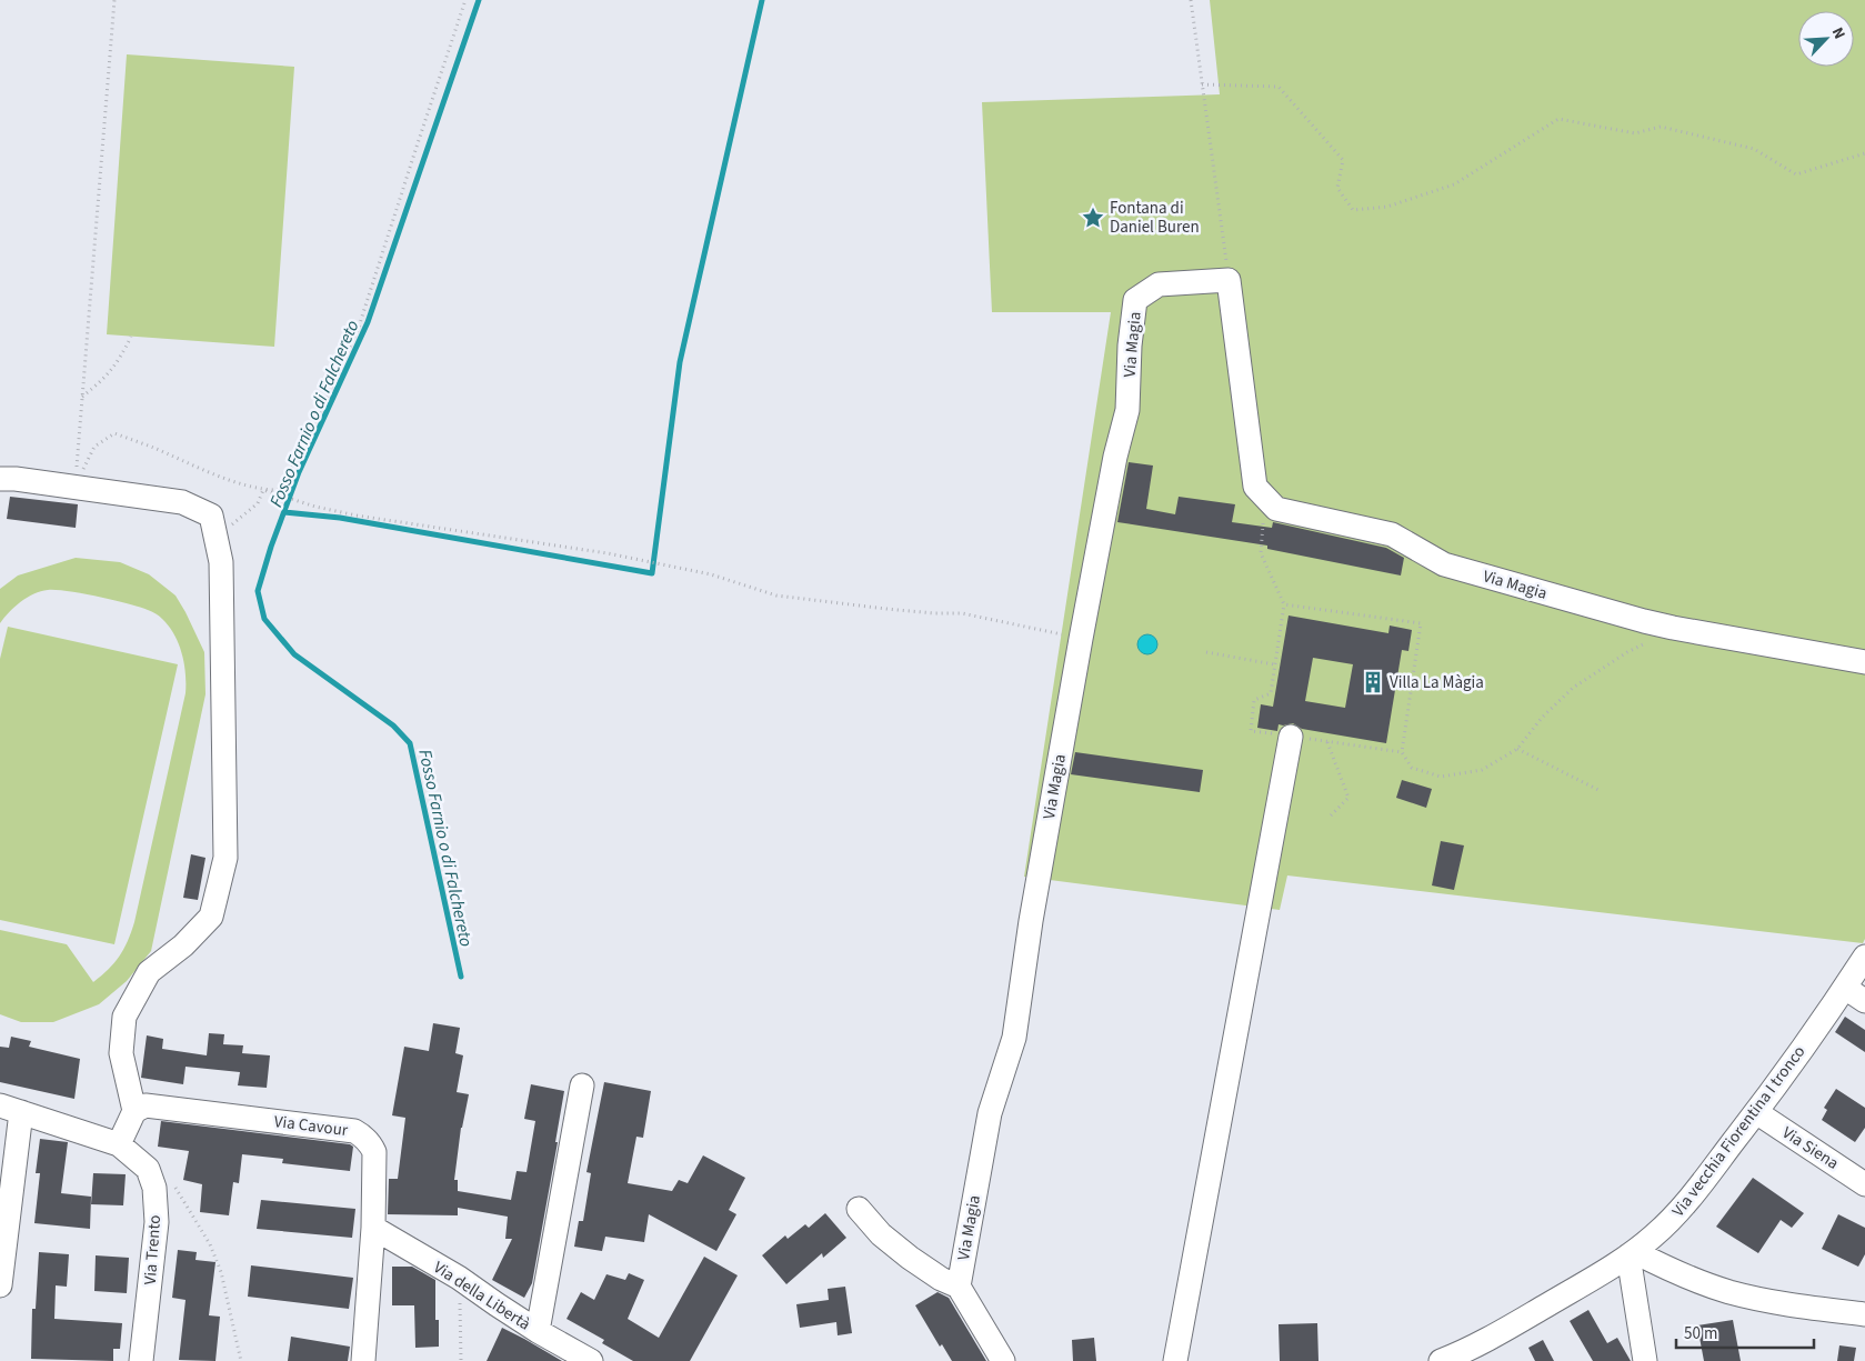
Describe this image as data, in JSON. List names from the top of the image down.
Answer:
{
  "streets": {
    "street": [
      "Via Magia",
      "Via Cavour",
      "Via vecchia Fiorentina I tronco",
      "Via Siena",
      "Via Trento",
      "Via della Libertà"
    ]
  },
  "crossings": [
    ["Via Cavour", "Via della Libertà"],
    ["Via vecchia Fiorentina I tronco", "Via Siena"]
  ],
  "water": ["Fosso Farnio o di Falchereto"],
  "places": {
    "place": ["Fontana di Daniel Buren"],
    "building": ["Villa La Màgia"]
  },
  "scale_bar": "50 m",
  "north": "top right"
}
